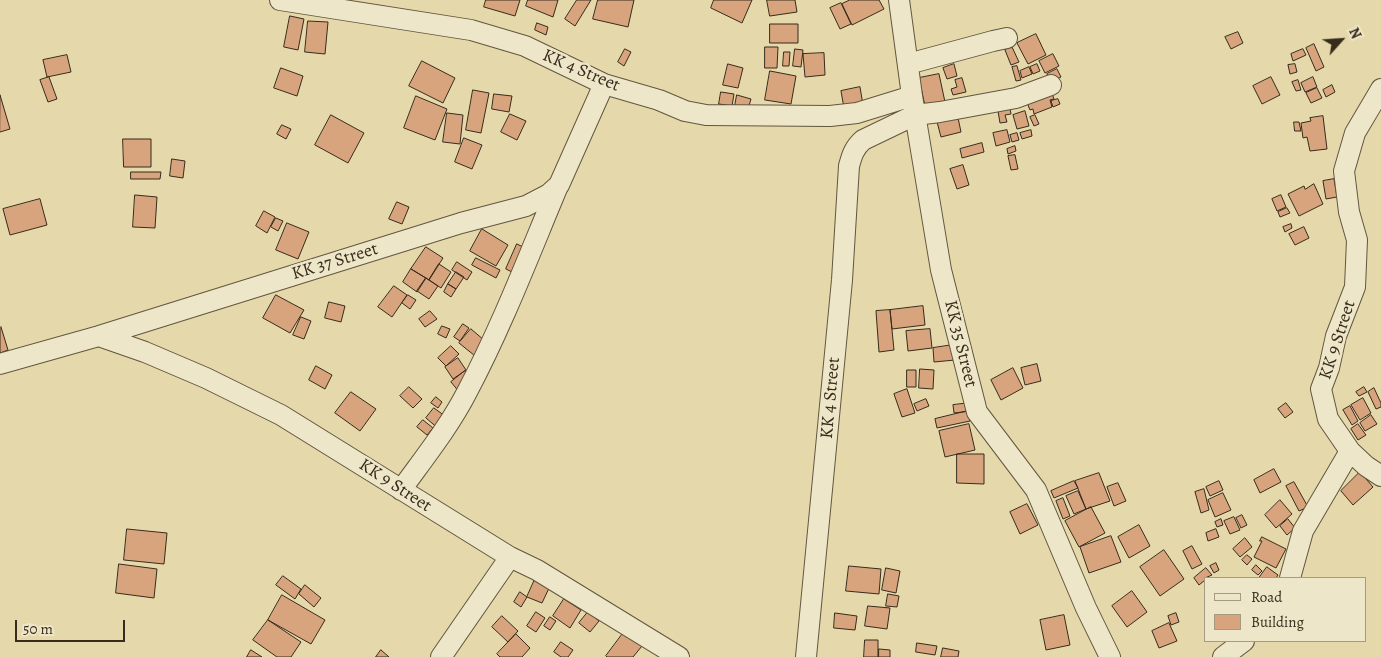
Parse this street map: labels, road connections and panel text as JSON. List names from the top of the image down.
{
  "streets": {
    "street": [
      "KK 4 Street",
      "KK 37 Street",
      "KK 9 Street",
      "KK 35 Street"
    ]
  },
  "crossings": [
    ["KK 4 Street", "KK 35 Street"],
    ["KK 37 Street", "KK 9 Street"]
  ],
  "legend": ["Road", "Building"],
  "scale_bar": "50 m",
  "north": "top right"
}
